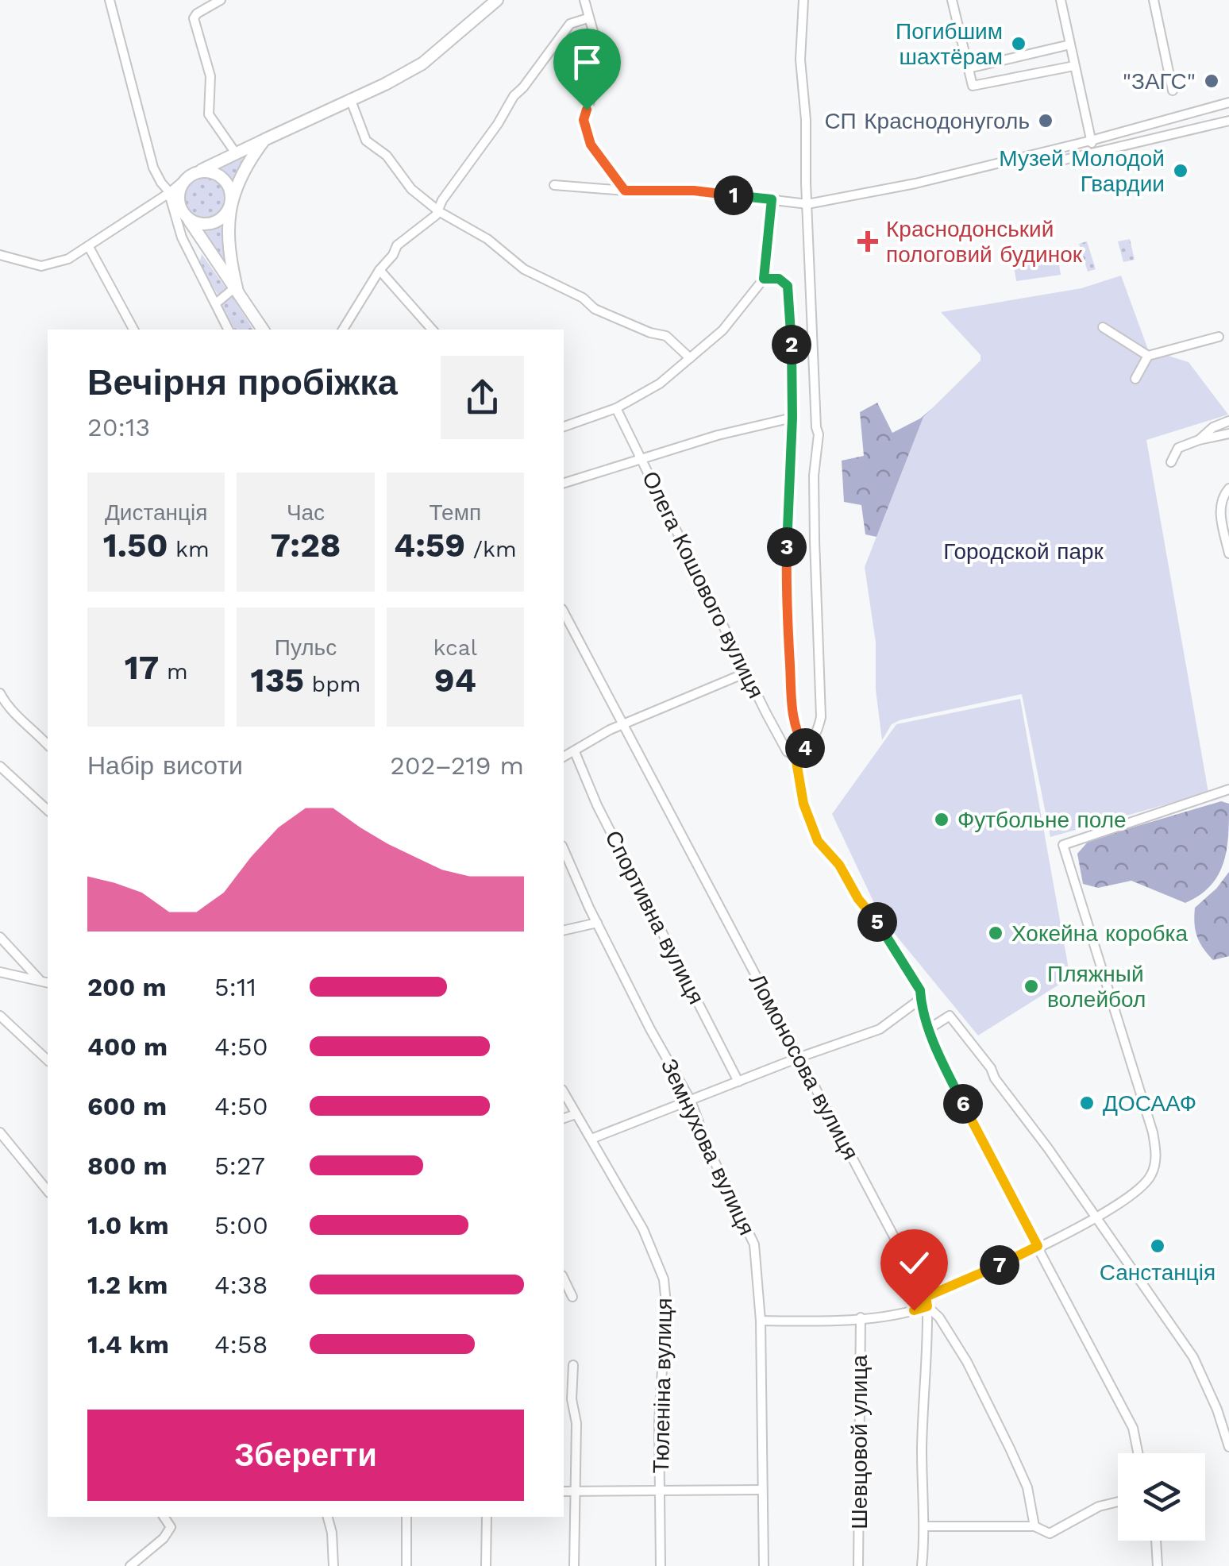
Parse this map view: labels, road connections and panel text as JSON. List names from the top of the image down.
{
  "streets": {
    "street": [
      "Олега Кошового вулиця",
      "Спортивна вулиця",
      "Ломоносова вулиця",
      "Земнухова вулиця",
      "Тюленіна вулиця",
      "Шевцовой улица"
    ]
  },
  "parks": ["Городской парк"],
  "places": {
    "other": [
      "Погибшим шахтёрам",
      "\"ЗАГС\"",
      "СП Краснодонуголь",
      "Музей Молодой Гвардии",
      "Футбольне поле",
      "Хокейна коробка",
      "Пляжный волейбол",
      "ДОСААФ",
      "Санстанція"
    ],
    "health": ["Краснодонський пологовий будинок"]
  },
  "page": {
    "pins": [
      "1",
      "2",
      "3",
      "4",
      "5",
      "6",
      "7"
    ],
    "heading": ["Вечірня пробіжка", "20:13"],
    "stats": [
      ["Дистанція", "1.50 km"],
      ["Час", "7:28"],
      ["Темп", "4:59 /km"],
      ["17 m"],
      ["Пульс", "135 bpm"],
      ["kcal", "94"]
    ],
    "chart": ["Набір висоти", "202–219 m"],
    "list": [
      {
        "name": "200 m",
        "note": "5:11"
      },
      {
        "name": "400 m",
        "note": "4:50"
      },
      {
        "name": "600 m",
        "note": "4:50"
      },
      {
        "name": "800 m",
        "note": "5:27"
      },
      {
        "name": "1.0 km",
        "note": "5:00"
      },
      {
        "name": "1.2 km",
        "note": "4:38"
      },
      {
        "name": "1.4 km",
        "note": "4:58"
      }
    ],
    "buttons": "Зберегти"
  }
}
